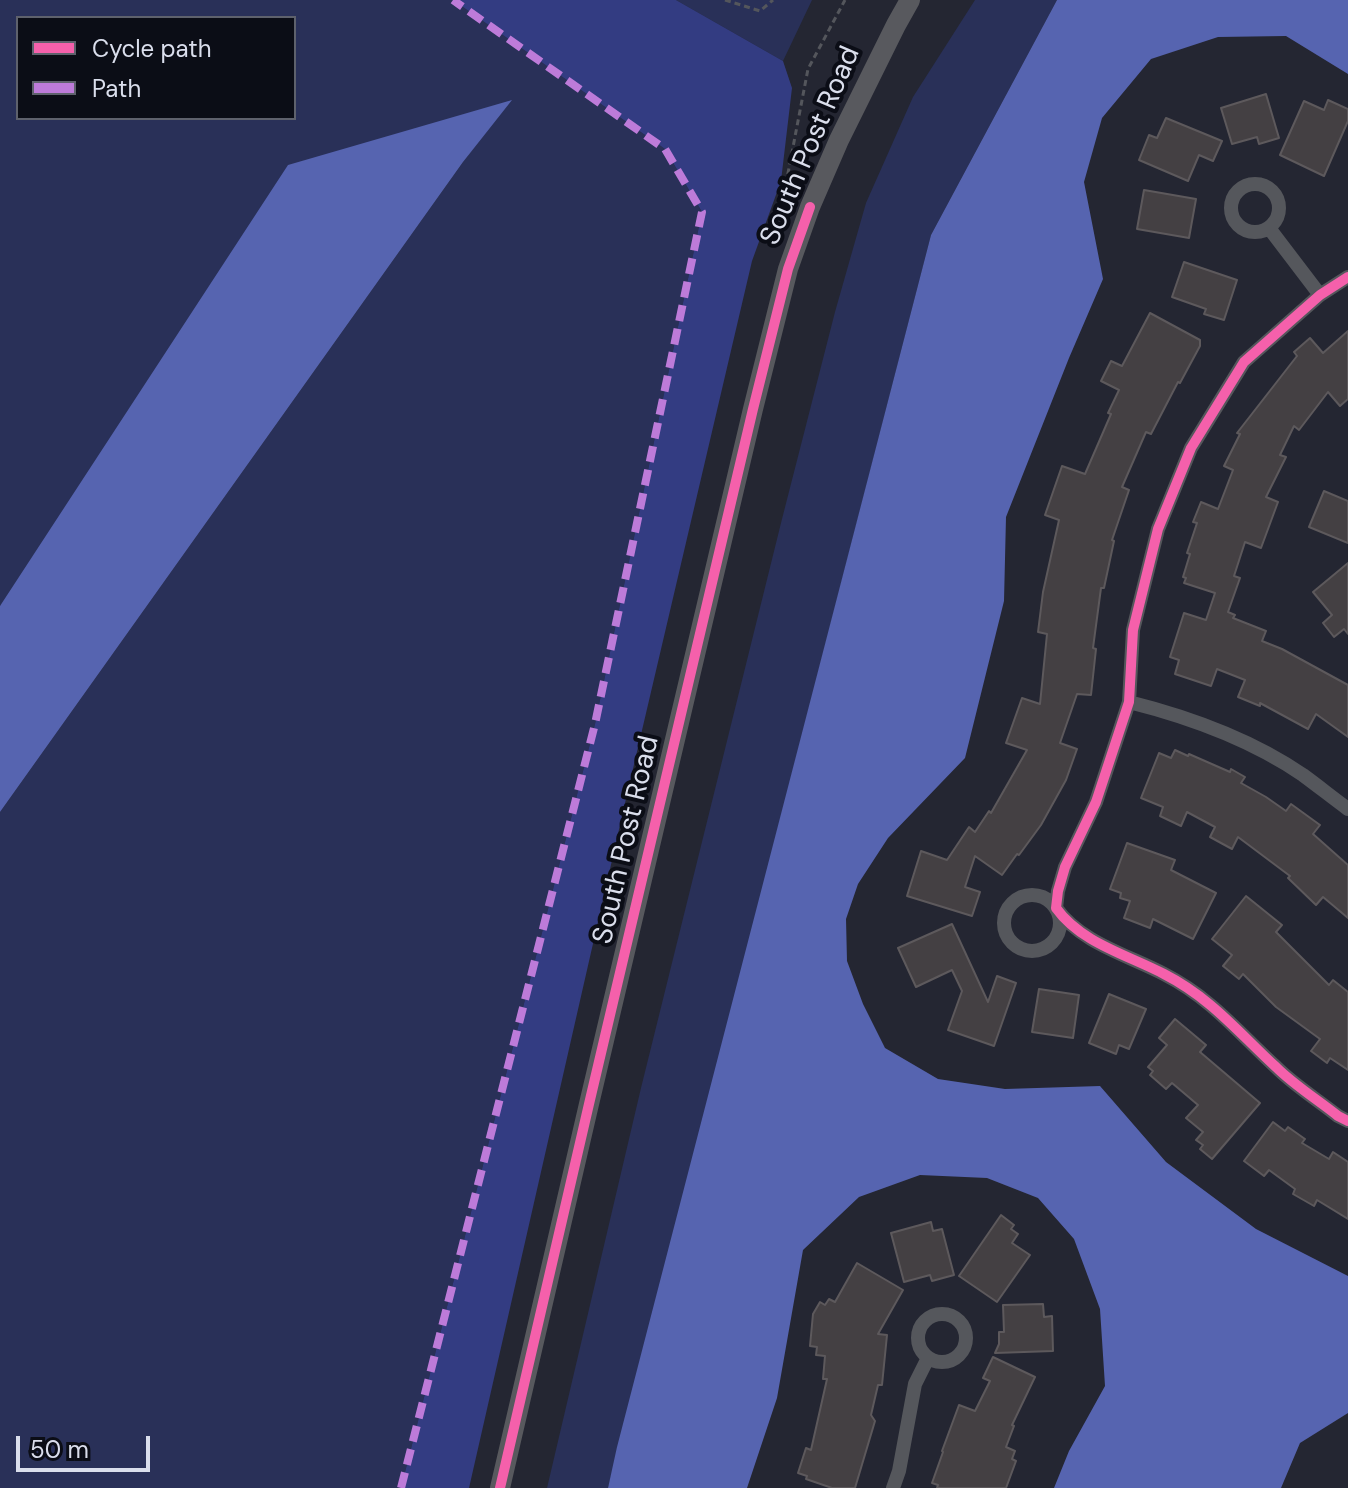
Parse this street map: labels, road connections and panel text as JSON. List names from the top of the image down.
{
  "streets": {
    "street": ["South Post Road"]
  },
  "legend": ["Cycle path", "Path"],
  "scale_bar": "50 m"
}
